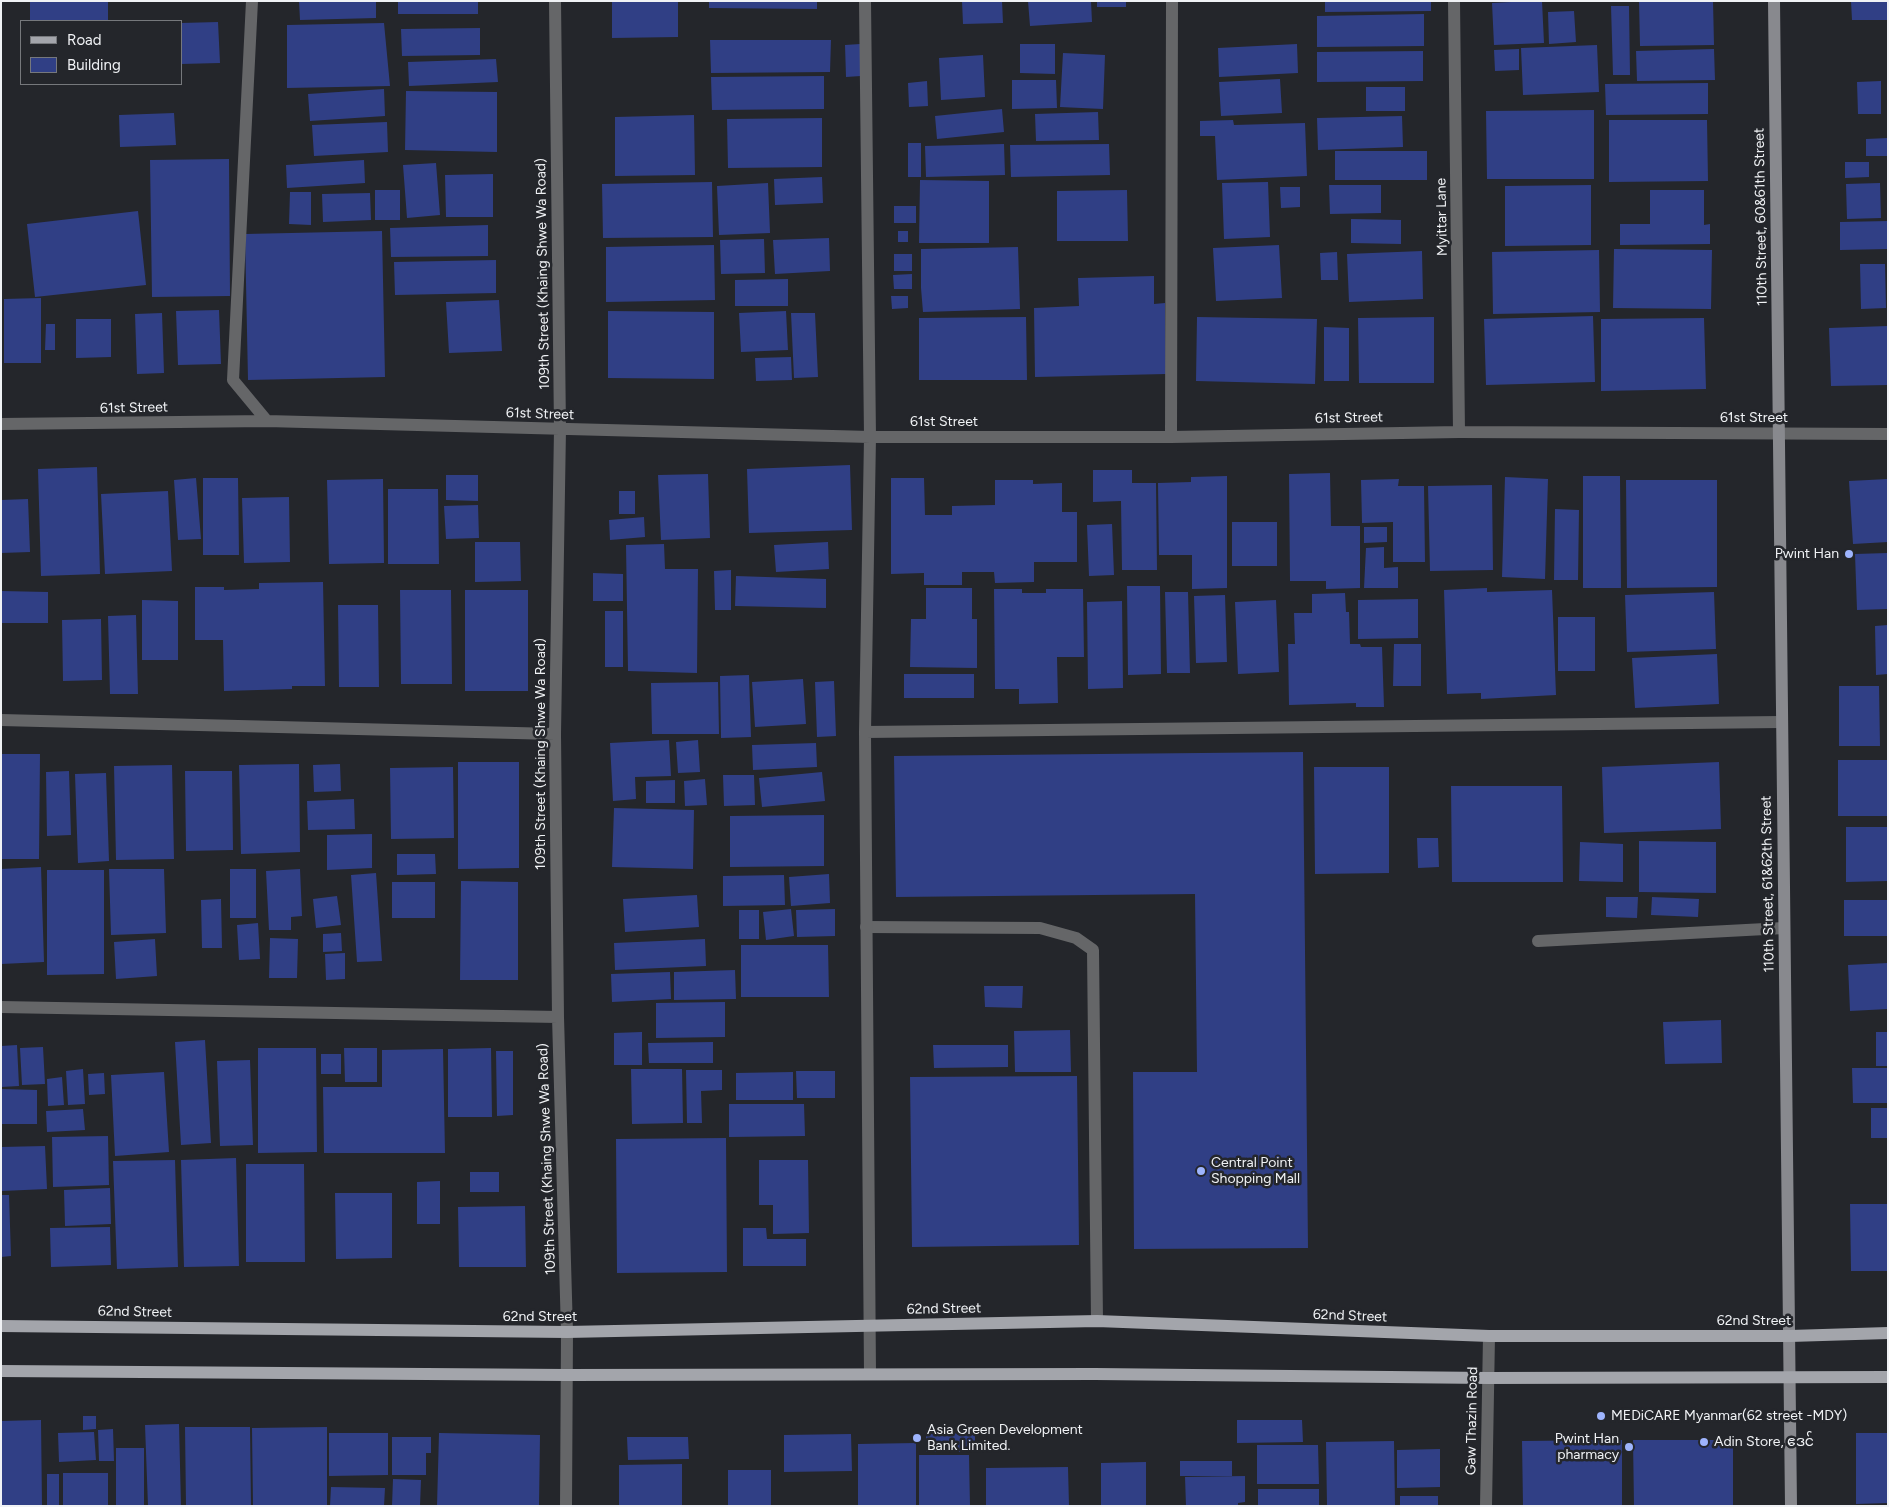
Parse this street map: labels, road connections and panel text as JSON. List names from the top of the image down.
{
  "streets": {
    "main road": ["110th Street, 60&61th Street", "110th Street, 61&62th Street", "62nd Street"],
    "street": [
      "Myittar Lane",
      "109th Street (Khaing Shwe Wa Road)",
      "61st Street",
      "Gaw Thazin Road"
    ]
  },
  "crossings": [
    ["Myittar Lane", "61st Street"],
    ["110th Street, 60&61th Street", "61st Street"],
    ["110th Street, 60&61th Street", "110th Street, 61&62th Street"],
    ["109th Street (Khaing Shwe Wa Road)", "61st Street"],
    ["109th Street (Khaing Shwe Wa Road)", "62nd Street"],
    ["61st Street", "110th Street, 61&62th Street"],
    ["110th Street, 61&62th Street", "62nd Street"],
    ["62nd Street", "Gaw Thazin Road"]
  ],
  "places": [
    "Pwint Han",
    "Central Point Shopping Mall",
    "MEDiCARE Myanmar(62 street -MDY)",
    "Asia Green Development Bank Limited.",
    "Adin Store, ဧဒင်",
    "Pwint Han pharmacy"
  ],
  "legend": ["Road", "Building"]
}
